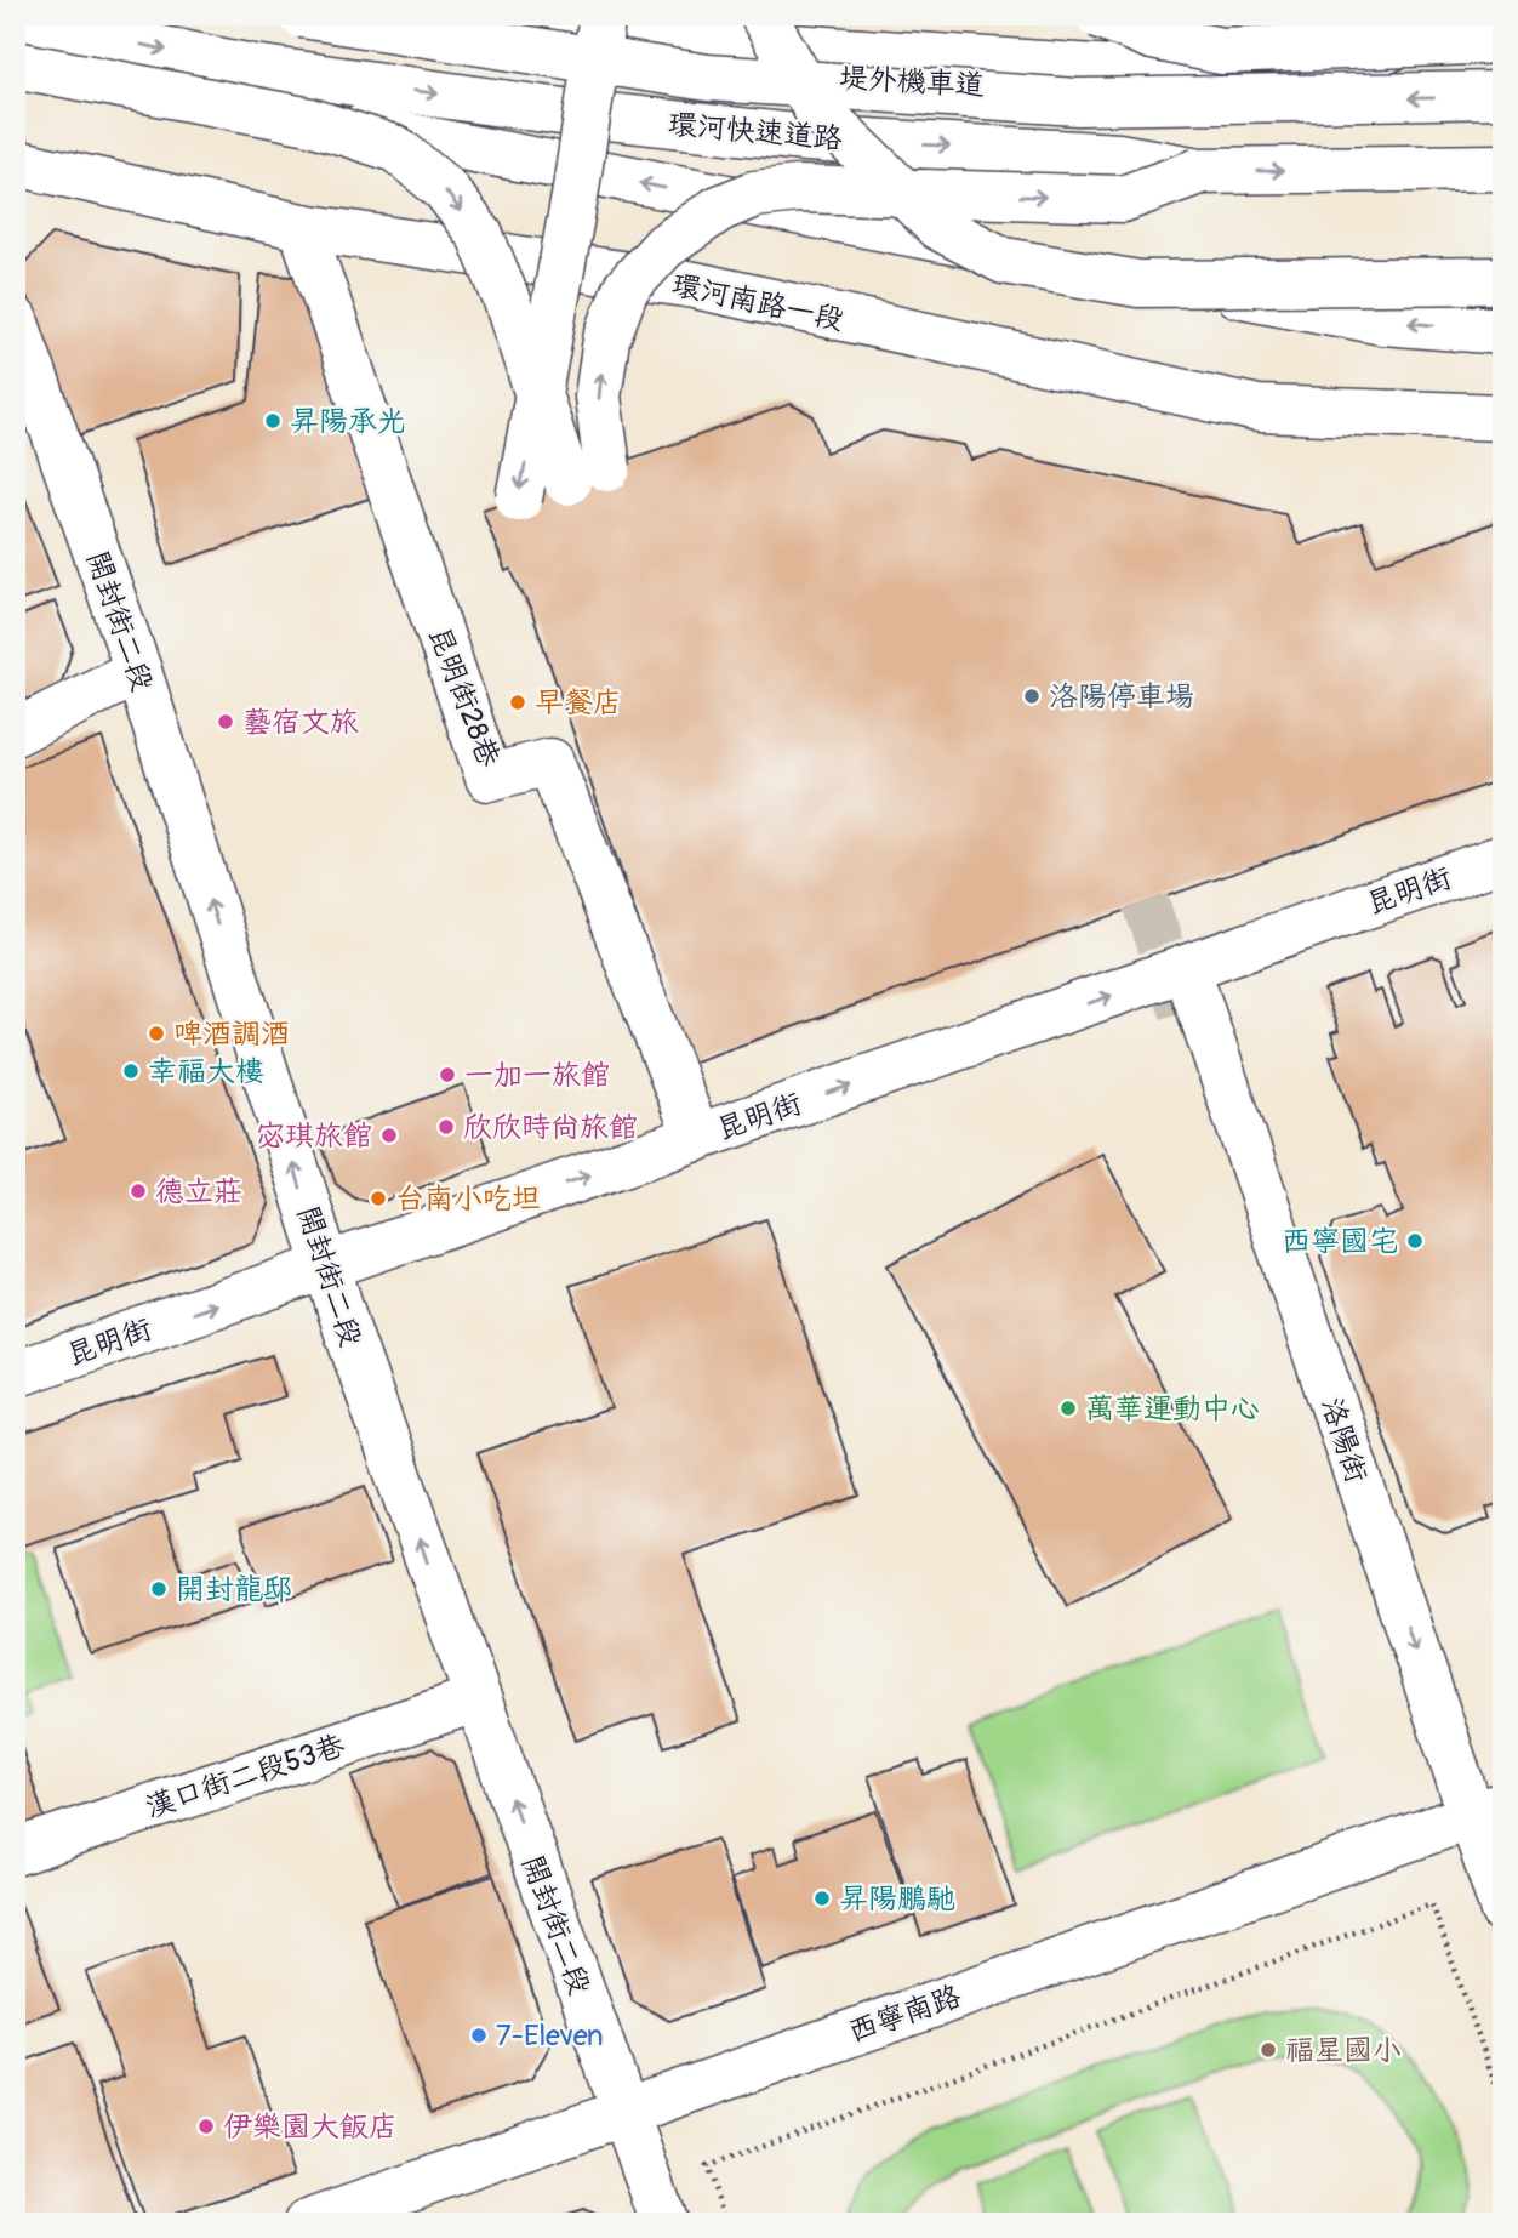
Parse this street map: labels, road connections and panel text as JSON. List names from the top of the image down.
{
  "streets": {
    "main road": [
      "堤外機車道",
      "環河快速道路",
      "環河南路一段",
      "開封街二段",
      "昆明街28巷",
      "昆明街",
      "洛陽街",
      "漢口街二段53巷",
      "西寧南路"
    ]
  },
  "crossings": [
    ["環河南路一段", "昆明街28巷"],
    ["開封街二段", "昆明街"],
    ["開封街二段", "漢口街二段53巷"],
    ["開封街二段", "西寧南路"],
    ["昆明街28巷", "昆明街"],
    ["昆明街", "洛陽街"],
    ["洛陽街", "西寧南路"]
  ],
  "one_way": ["開封街二段", "昆明街"],
  "places": [
    "昇陽承光",
    "洛陽停車場",
    "早餐店",
    "藝宿文旅",
    "啤酒調酒",
    "幸福大樓",
    "一加一旅館",
    "欣欣時尚旅館",
    "宓琪旅館",
    "德立莊",
    "台南小吃坦",
    "西寧國宅",
    "萬華運動中心",
    "開封龍邸",
    "昇陽鵬馳",
    "7-Eleven",
    "福星國小",
    "伊樂園大飯店"
  ]
}
